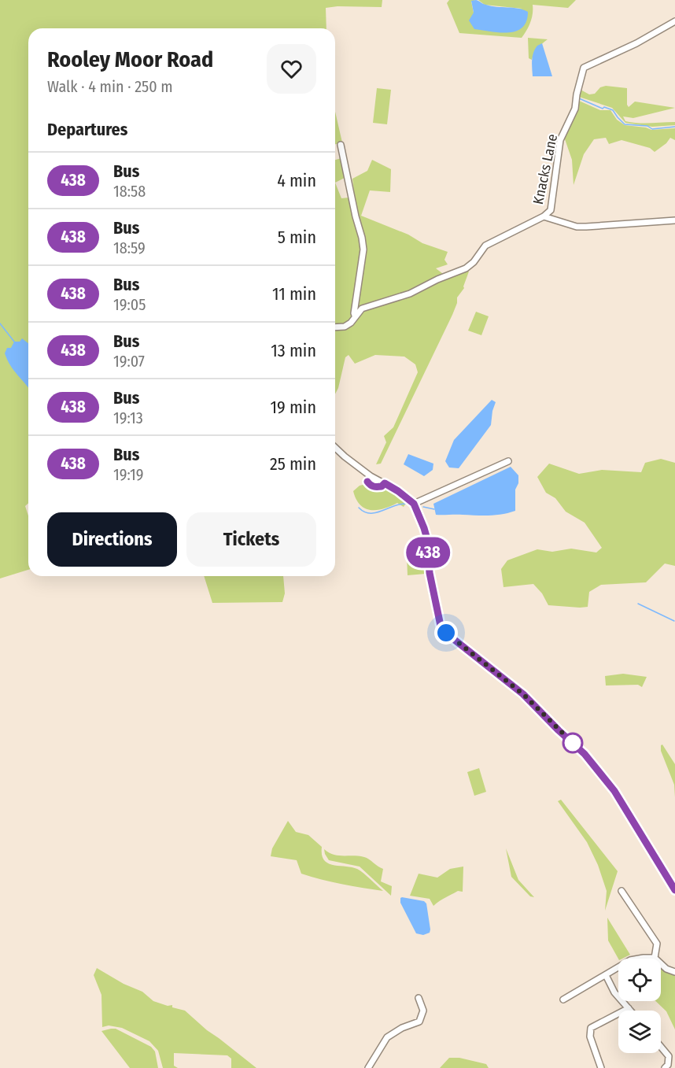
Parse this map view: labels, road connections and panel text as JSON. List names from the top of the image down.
{
  "streets": {
    "street": ["Knacks Lane"]
  },
  "lines": ["bus line 438"],
  "page": {
    "on_map": "438",
    "heading": [
      ["Rooley Moor Road", "Walk · 4 min · 250 m"],
      "Departures"
    ],
    "list": [
      {
        "mark": "438",
        "name": "Bus",
        "note": "18:58",
        "value": "4 min"
      },
      {
        "mark": "438",
        "name": "Bus",
        "note": "18:59",
        "value": "5 min"
      },
      {
        "mark": "438",
        "name": "Bus",
        "note": "19:05",
        "value": "11 min"
      },
      {
        "mark": "438",
        "name": "Bus",
        "note": "19:07",
        "value": "13 min"
      },
      {
        "mark": "438",
        "name": "Bus",
        "note": "19:13",
        "value": "19 min"
      },
      {
        "mark": "438",
        "name": "Bus",
        "note": "19:19",
        "value": "25 min"
      }
    ],
    "buttons": ["Directions", "Tickets"]
  }
}
